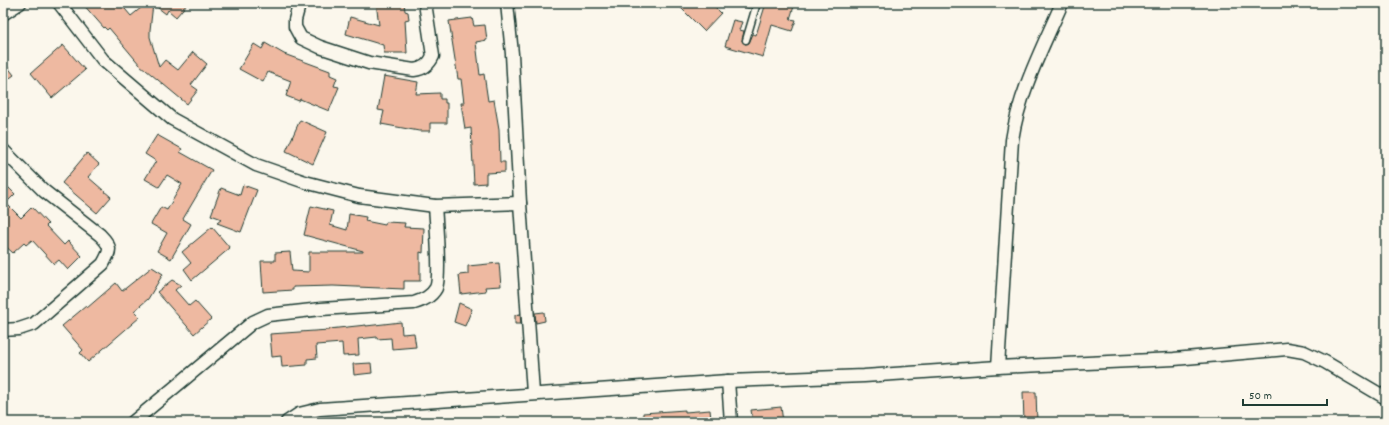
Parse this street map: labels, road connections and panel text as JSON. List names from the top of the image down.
{
  "scale_bar": "50 m"
}
